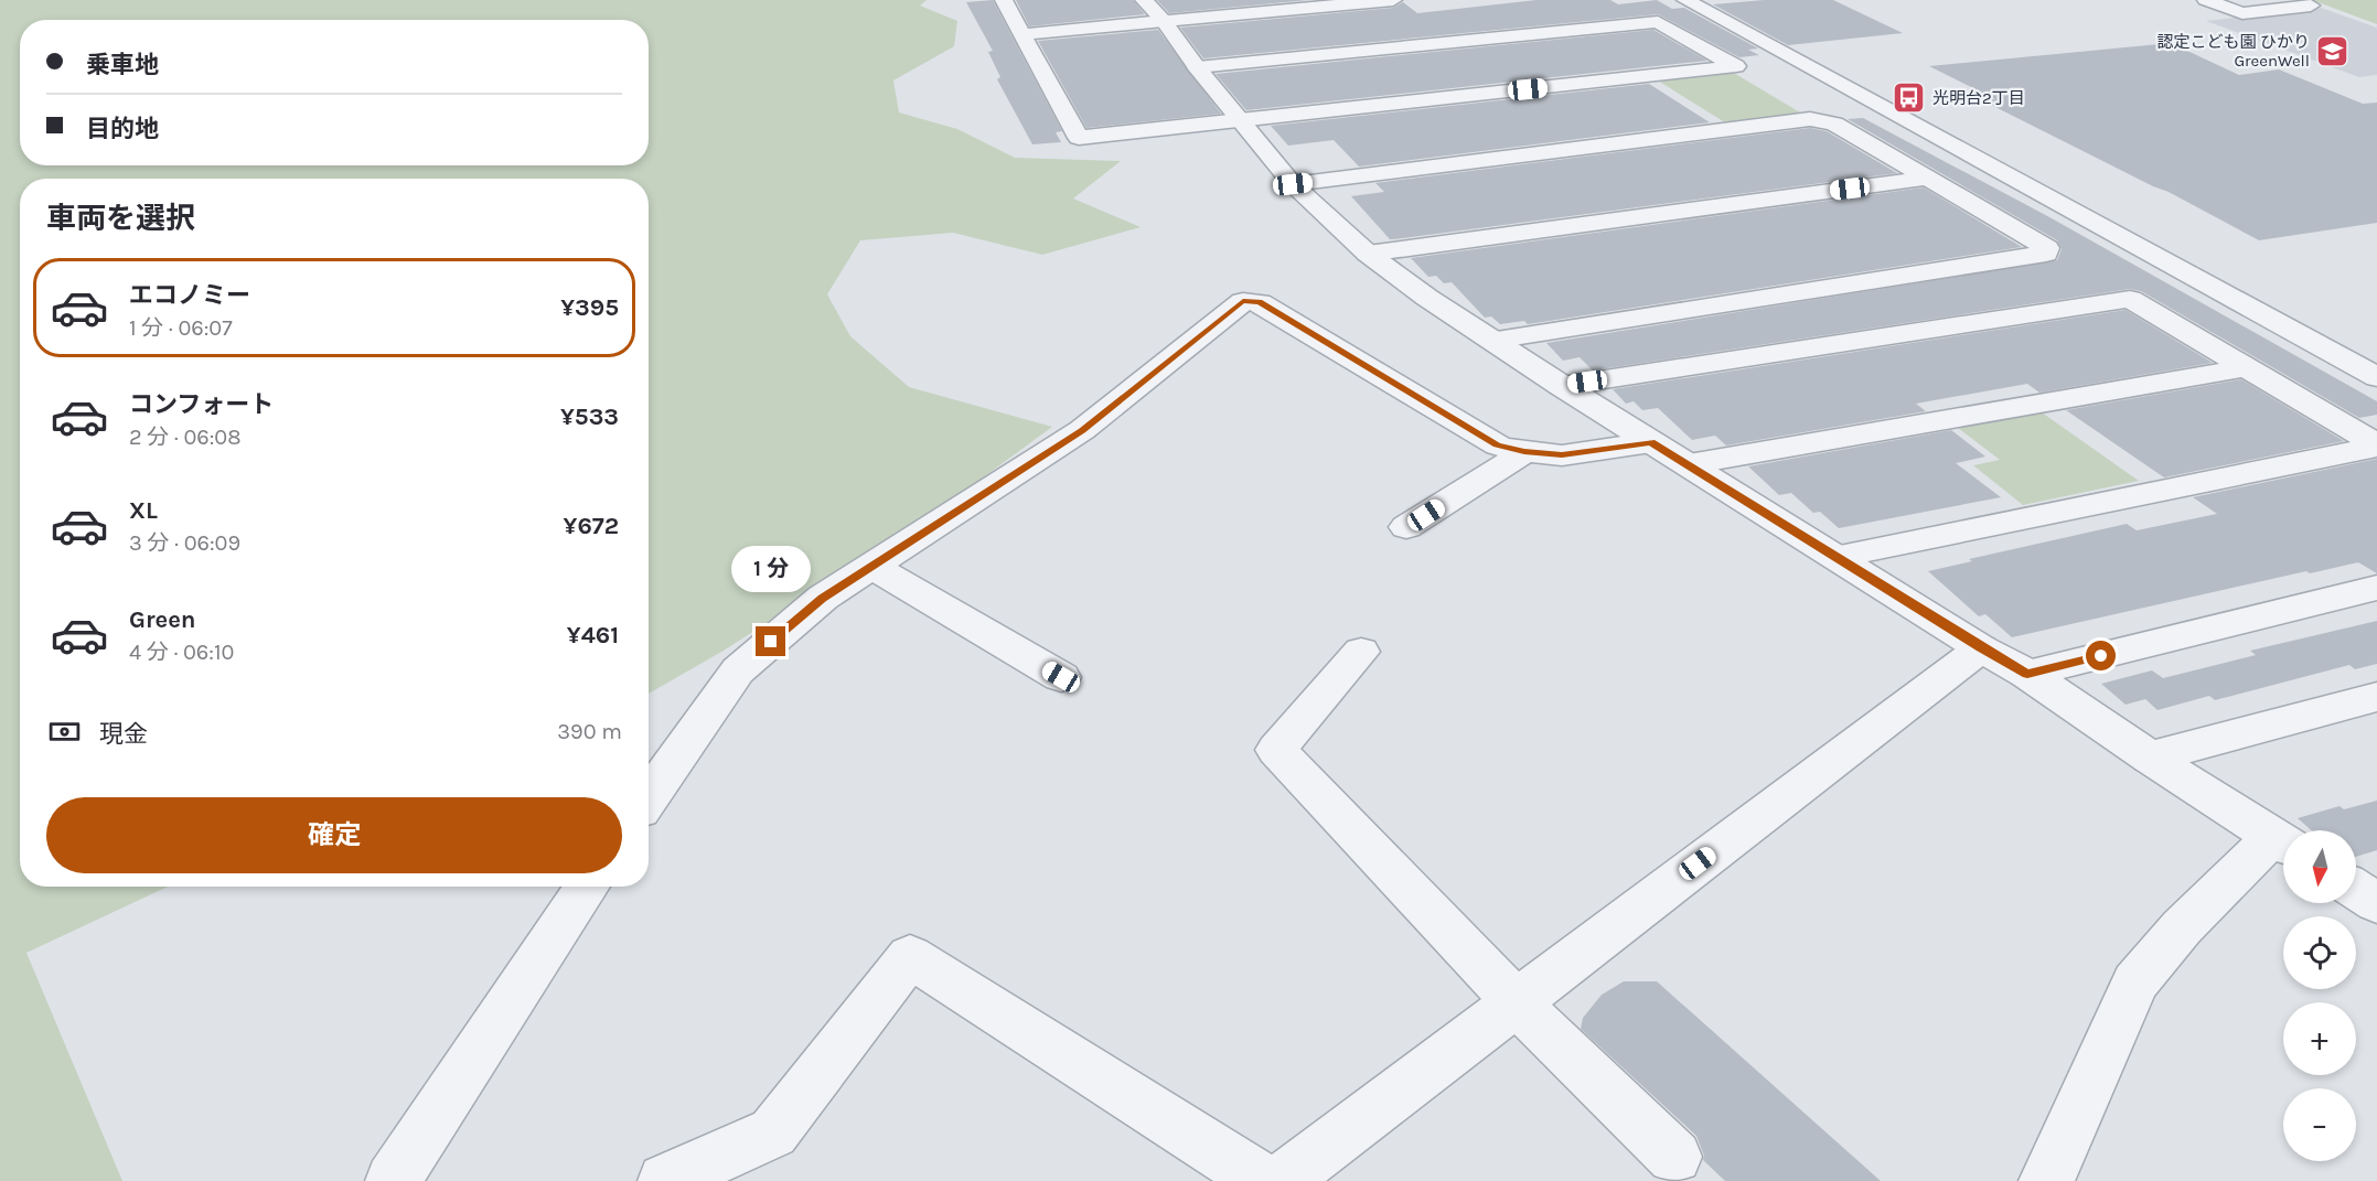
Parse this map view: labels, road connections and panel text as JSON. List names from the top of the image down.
{
  "places": {
    "school or university": ["認定こども園 ひかり GreenWell"],
    "bus stop": ["光明台2丁目"]
  },
  "north": "bottom",
  "page": {
    "banner": ["乗車地", "目的地"],
    "heading": "車両を選択",
    "list": [
      {
        "name": "エコノミー",
        "note": "1 分 · 06:07",
        "value": "¥395"
      },
      {
        "name": "コンフォート",
        "note": "2 分 · 06:08",
        "value": "¥533"
      },
      {
        "name": "XL",
        "note": "3 分 · 06:09",
        "value": "¥672"
      },
      {
        "name": "Green",
        "note": "4 分 · 06:10",
        "value": "¥461"
      }
    ],
    "bubble": "1 分",
    "pay": ["現金", "390 m"],
    "buttons": "確定",
    "map_buttons": ["+", "−"]
  }
}
